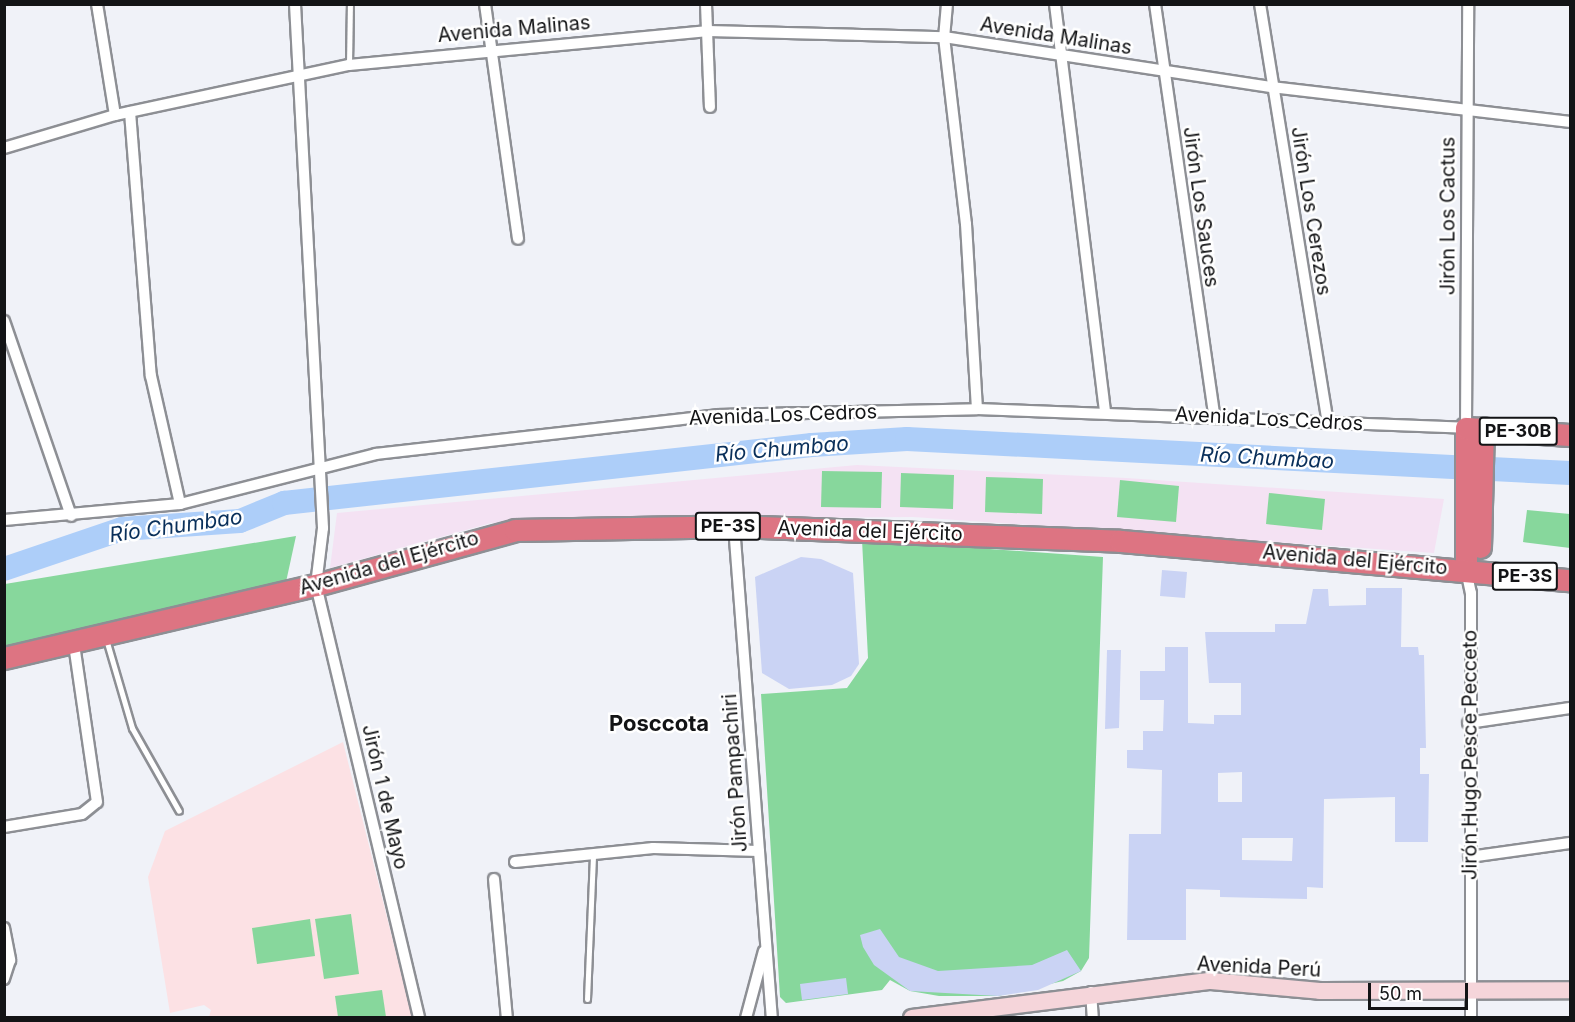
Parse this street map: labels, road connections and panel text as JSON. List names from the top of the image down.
{
  "streets": {
    "highway": [
      "Avenida Los Cedros",
      "PE-30B",
      "PE-3S",
      "Avenida del Ejército",
      "Jirón Hugo Pesce Pecceto"
    ],
    "street": [
      "Avenida Malinas",
      "Jirón Los Sauces",
      "Jirón Los Cerezos",
      "Jirón Los Cactus",
      "Jirón Pampachiri",
      "Jirón 1 de Mayo",
      "Avenida Perú"
    ]
  },
  "crossings": [
    ["Avenida Malinas", "Jirón Los Sauces"],
    ["Avenida Malinas", "Jirón Los Cerezos"],
    ["Avenida Malinas", "Jirón Los Cactus"],
    ["Jirón Los Sauces", "Avenida Los Cedros"],
    ["Jirón Los Cerezos", "Avenida Los Cedros"],
    ["Jirón Los Cactus", "Avenida Los Cedros"],
    ["Jirón Los Cactus", "Jirón Hugo Pesce Pecceto"],
    ["Avenida Los Cedros", "Jirón Hugo Pesce Pecceto"],
    ["Avenida del Ejército", "Jirón Hugo Pesce Pecceto"],
    ["Avenida del Ejército", "Jirón Pampachiri"],
    ["Avenida del Ejército", "Jirón 1 de Mayo"],
    ["Jirón Hugo Pesce Pecceto", "Avenida Perú"]
  ],
  "districts": ["Posccota"],
  "water": ["Río Chumbao"],
  "scale_bar": "50 m"
}
